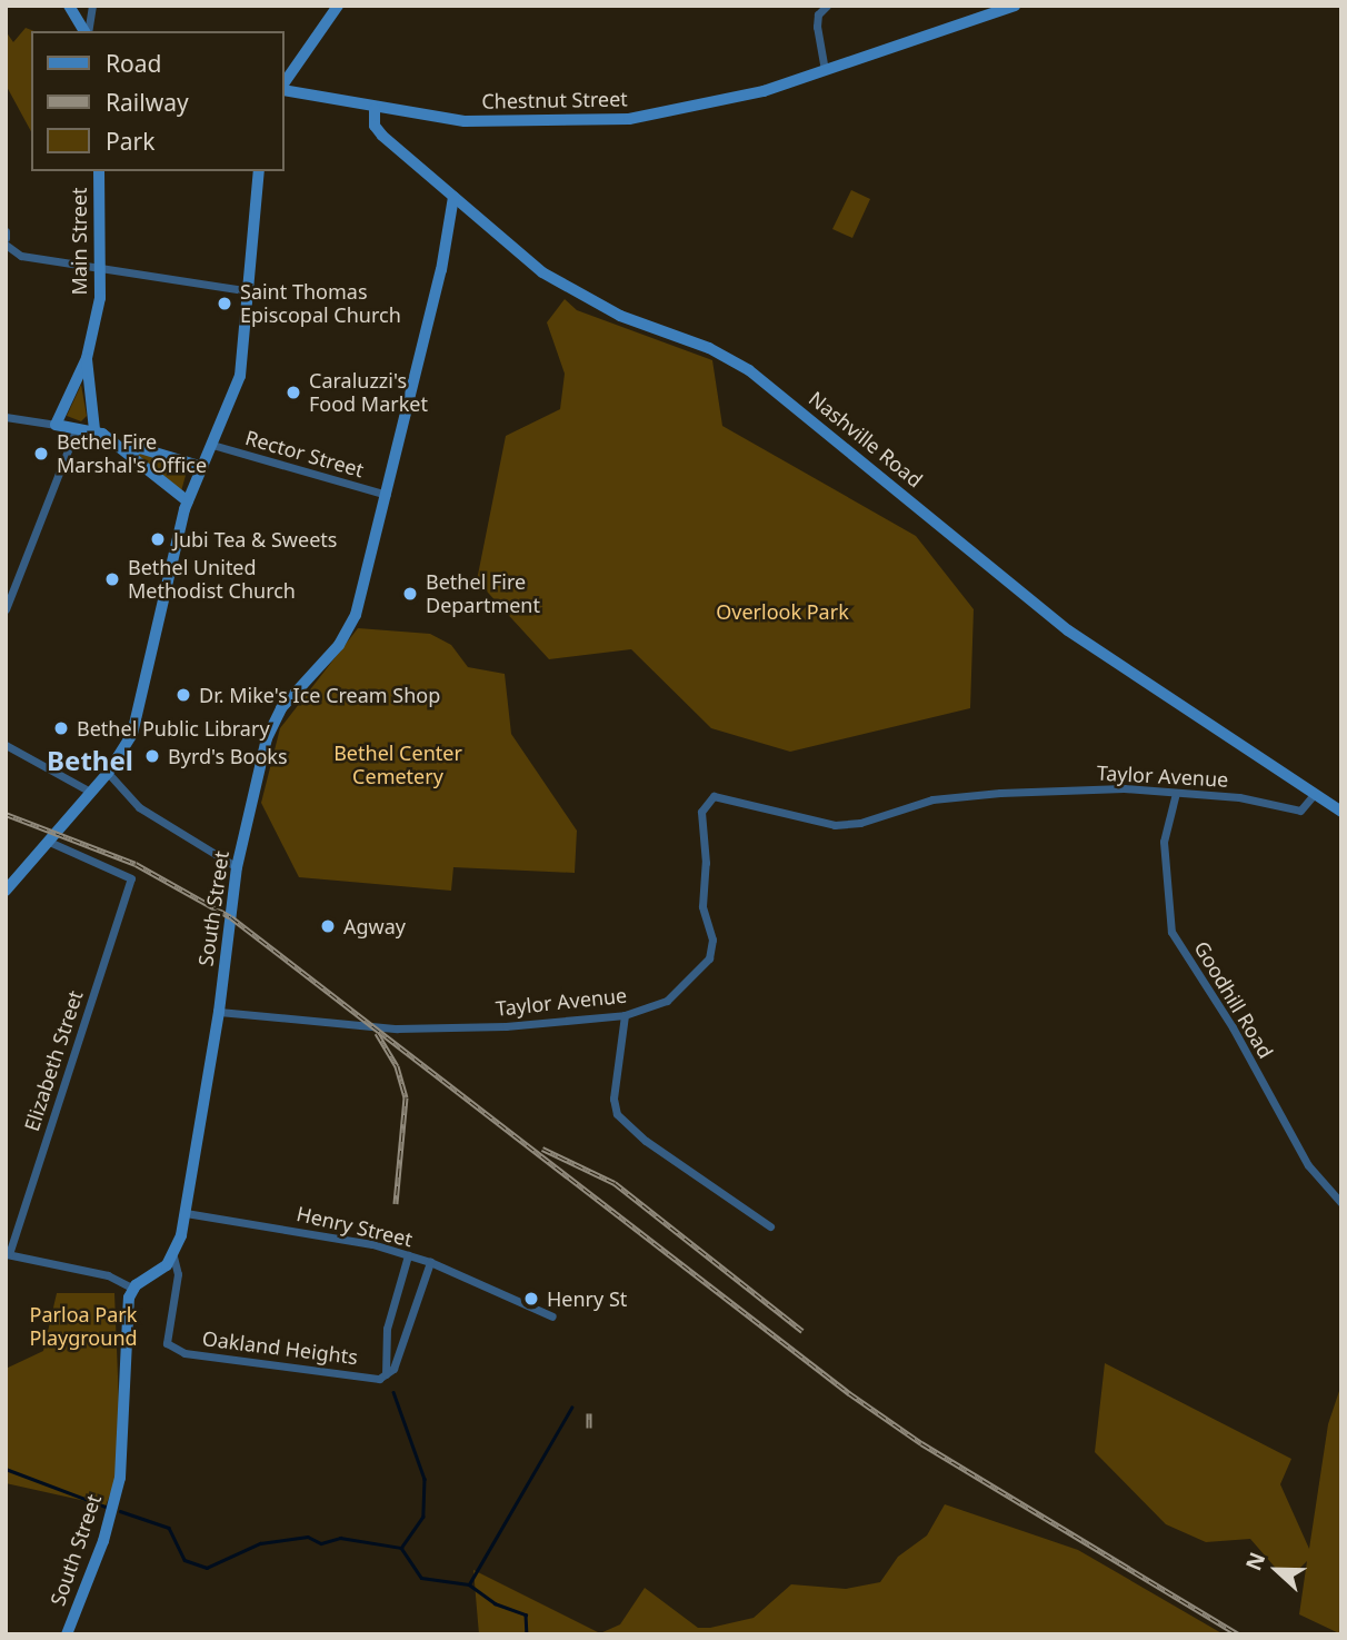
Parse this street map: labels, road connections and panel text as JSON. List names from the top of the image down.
{
  "streets": {
    "street": [
      "Chestnut Street",
      "Main Street",
      "Nashville Road",
      "Rector Street",
      "Taylor Avenue",
      "South Street",
      "Goodhill Road",
      "Elizabeth Street",
      "Henry Street",
      "Oakland Heights"
    ]
  },
  "crossings": [
    ["Chestnut Street", "Nashville Road"],
    ["Nashville Road", "Taylor Avenue"],
    ["Nashville Road", "South Street"],
    ["Rector Street", "South Street"],
    ["Taylor Avenue", "South Street"],
    ["Taylor Avenue", "Goodhill Road"],
    ["South Street", "Henry Street"],
    ["South Street", "Oakland Heights"],
    ["Henry Street", "Oakland Heights"]
  ],
  "districts": ["Bethel"],
  "parks": ["Overlook Park", "Bethel Center Cemetery", "Parloa Park Playground"],
  "places": [
    "Saint Thomas Episcopal Church",
    "Caraluzzi's Food Market",
    "Bethel Fire Marshal's Office",
    "Jubi Tea & Sweets",
    "Bethel United Methodist Church",
    "Bethel Fire Department",
    "Dr. Mike's Ice Cream Shop",
    "Bethel Public Library",
    "Byrd's Books",
    "Agway",
    "Henry St"
  ],
  "legend": ["Road", "Railway", "Park"],
  "north": "left"
}
